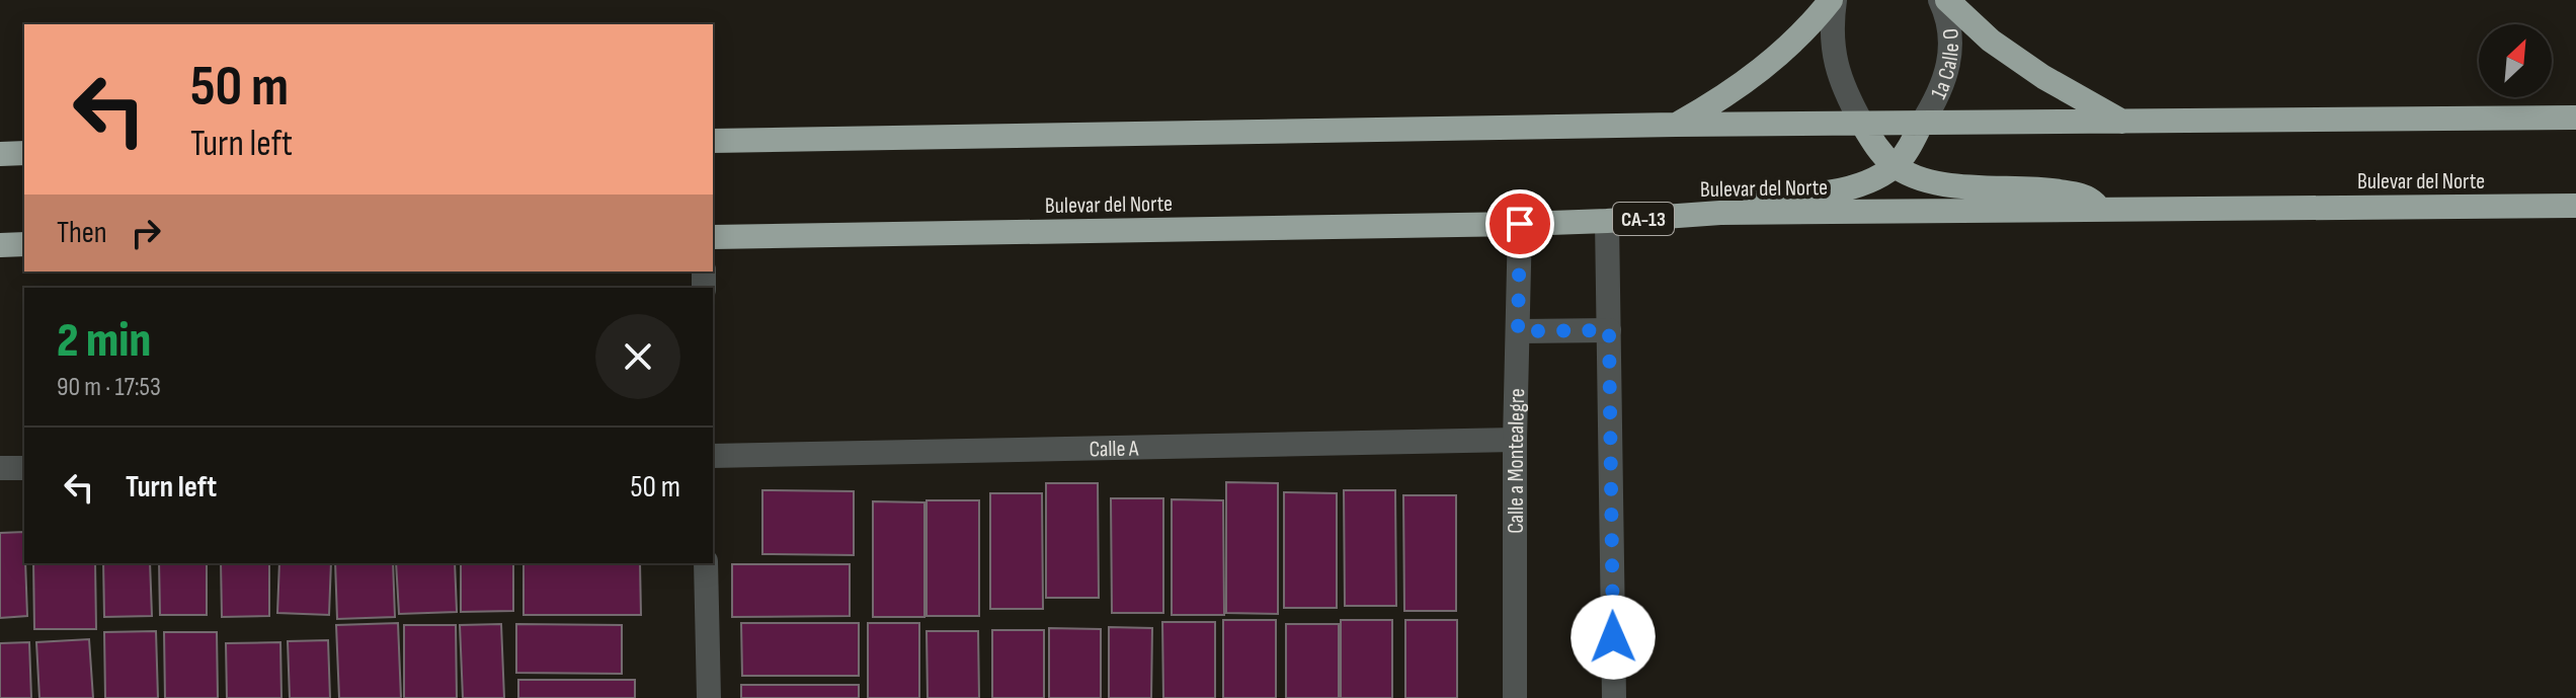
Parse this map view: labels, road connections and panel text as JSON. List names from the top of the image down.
{
  "streets": {
    "highway": ["Bulevar del Norte", "CA-13"],
    "street": ["1a Calle O", "Calle A", "Calle a Montealegre"]
  },
  "crossings": [
    ["Bulevar del Norte", "Calle a Montealegre"],
    ["Calle A", "Calle a Montealegre"]
  ],
  "north": "top right",
  "page": {
    "turn": ["50 m", "Turn left"],
    "then": "Then",
    "heading": ["2 min", "90 m · 17:53"],
    "list": [
      {
        "name": "Turn left",
        "value": "50 m"
      }
    ]
  }
}
